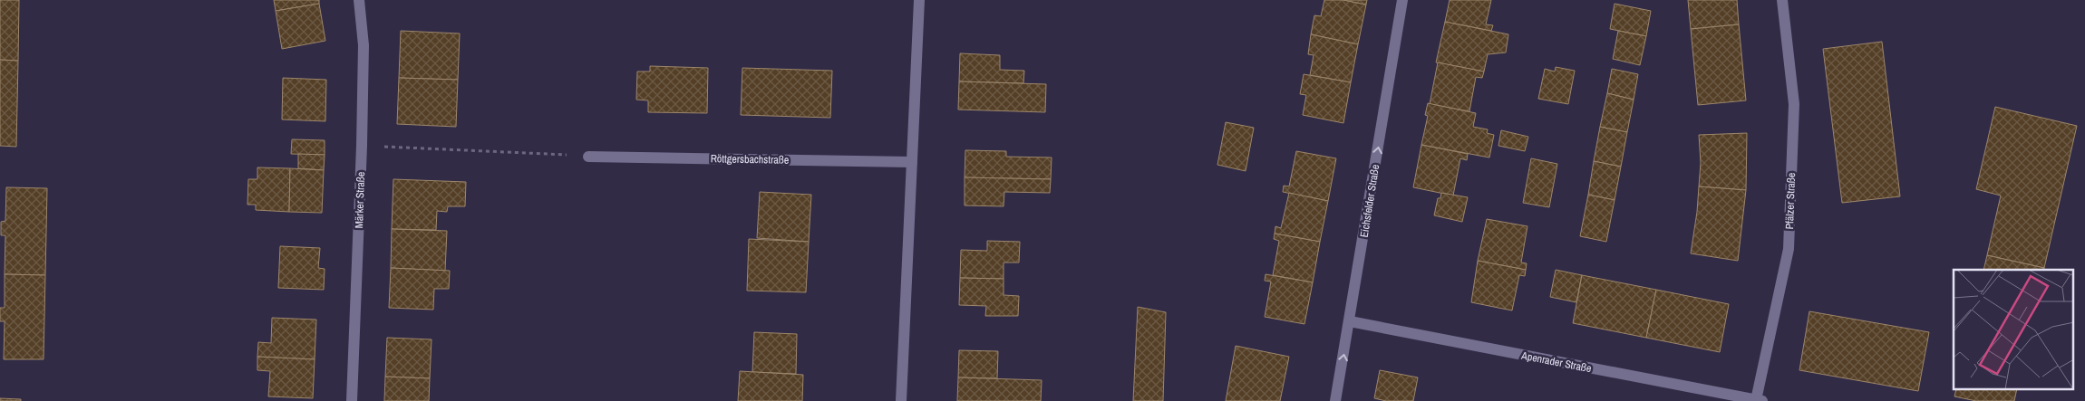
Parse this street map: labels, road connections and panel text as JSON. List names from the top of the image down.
{
  "streets": {
    "street": [
      "Röttgersbachstraße",
      "Märker Straße",
      "Eichsfelder Straße",
      "Pfälzer Straße",
      "Apenrader Straße"
    ]
  },
  "crossings": [
    ["Eichsfelder Straße", "Apenrader Straße"],
    ["Pfälzer Straße", "Apenrader Straße"]
  ],
  "one_way": ["Eichsfelder Straße"]
}
